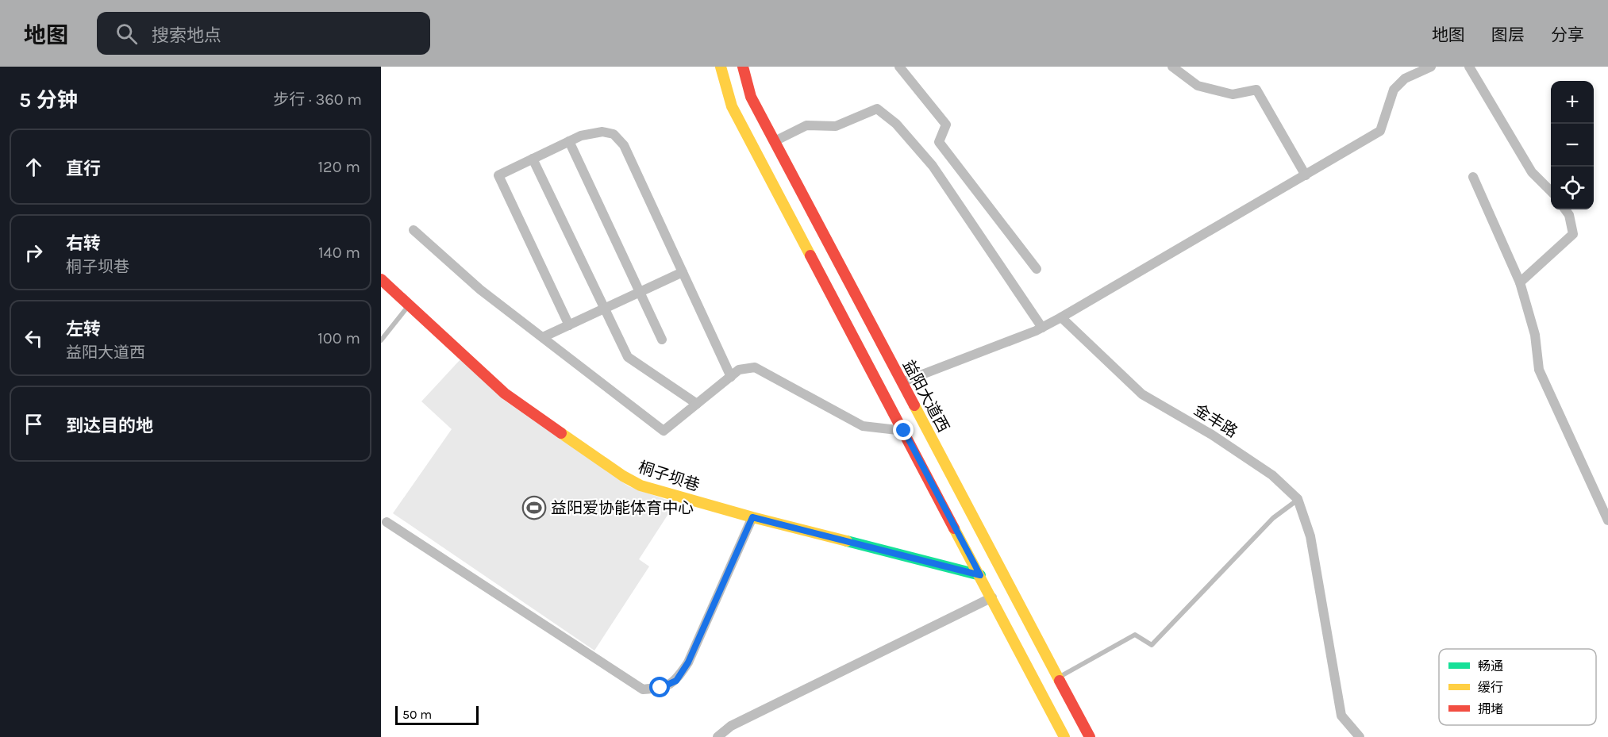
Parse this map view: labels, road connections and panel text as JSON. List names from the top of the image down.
{
  "streets": {
    "main road": ["益阳大道西", "桐子坝巷"],
    "street": ["金丰路"]
  },
  "places": {
    "sports": ["益阳爱协能体育中心"]
  },
  "legend": ["畅通", "缓行", "拥堵"],
  "scale_bar": "50 m",
  "page": {
    "header": "地图",
    "search": "搜索地点",
    "nav": ["地图", "图层", "分享"],
    "heading": ["5 分钟", "步行 · 360 m"],
    "map_buttons": ["+", "−"],
    "list": [
      ["直行", "120 m"],
      ["右转", "桐子坝巷", "140 m"],
      ["左转", "益阳大道西", "100 m"],
      "到达目的地"
    ],
    "scale": "50 m"
  }
}
